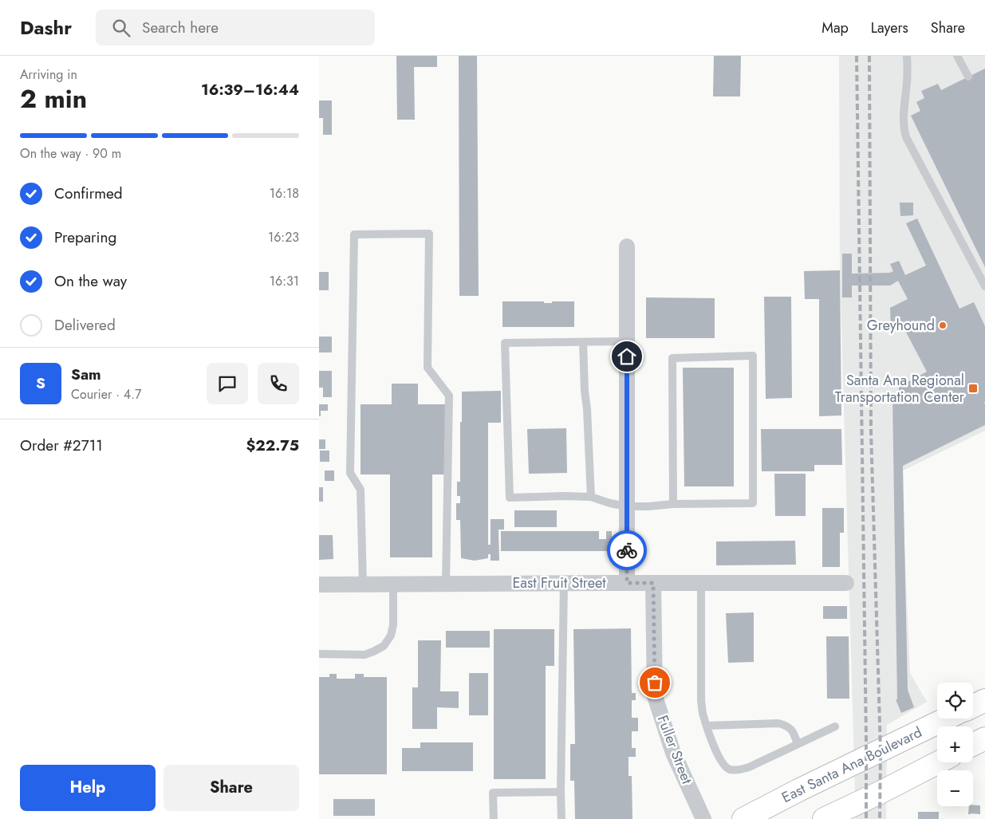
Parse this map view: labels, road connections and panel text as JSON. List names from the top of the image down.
{
  "streets": {
    "main road": ["East Santa Ana Boulevard"],
    "street": ["East Fruit Street", "Fuller Street"]
  },
  "crossings": [
    ["East Fruit Street", "Fuller Street"]
  ],
  "places": {
    "other": ["Greyhound"],
    "transit": ["Santa Ana Regional Transportation Center"]
  },
  "page": {
    "header": "Dashr",
    "search": "Search here",
    "nav": ["Map", "Layers", "Share"],
    "heading": ["2 min", "Arriving in", "16:39–16:44"],
    "panel": [
      "Sam",
      "Courier · 4.7",
      "Order #2711",
      "$22.75"
    ],
    "bar": "On the way · 90 m",
    "list": [
      ["Confirmed", "16:18"],
      ["Preparing", "16:23"],
      ["On the way", "16:31"],
      "Delivered"
    ],
    "round": "S",
    "map_buttons": ["+", "−"],
    "buttons": ["Help", "Share"]
  }
}
